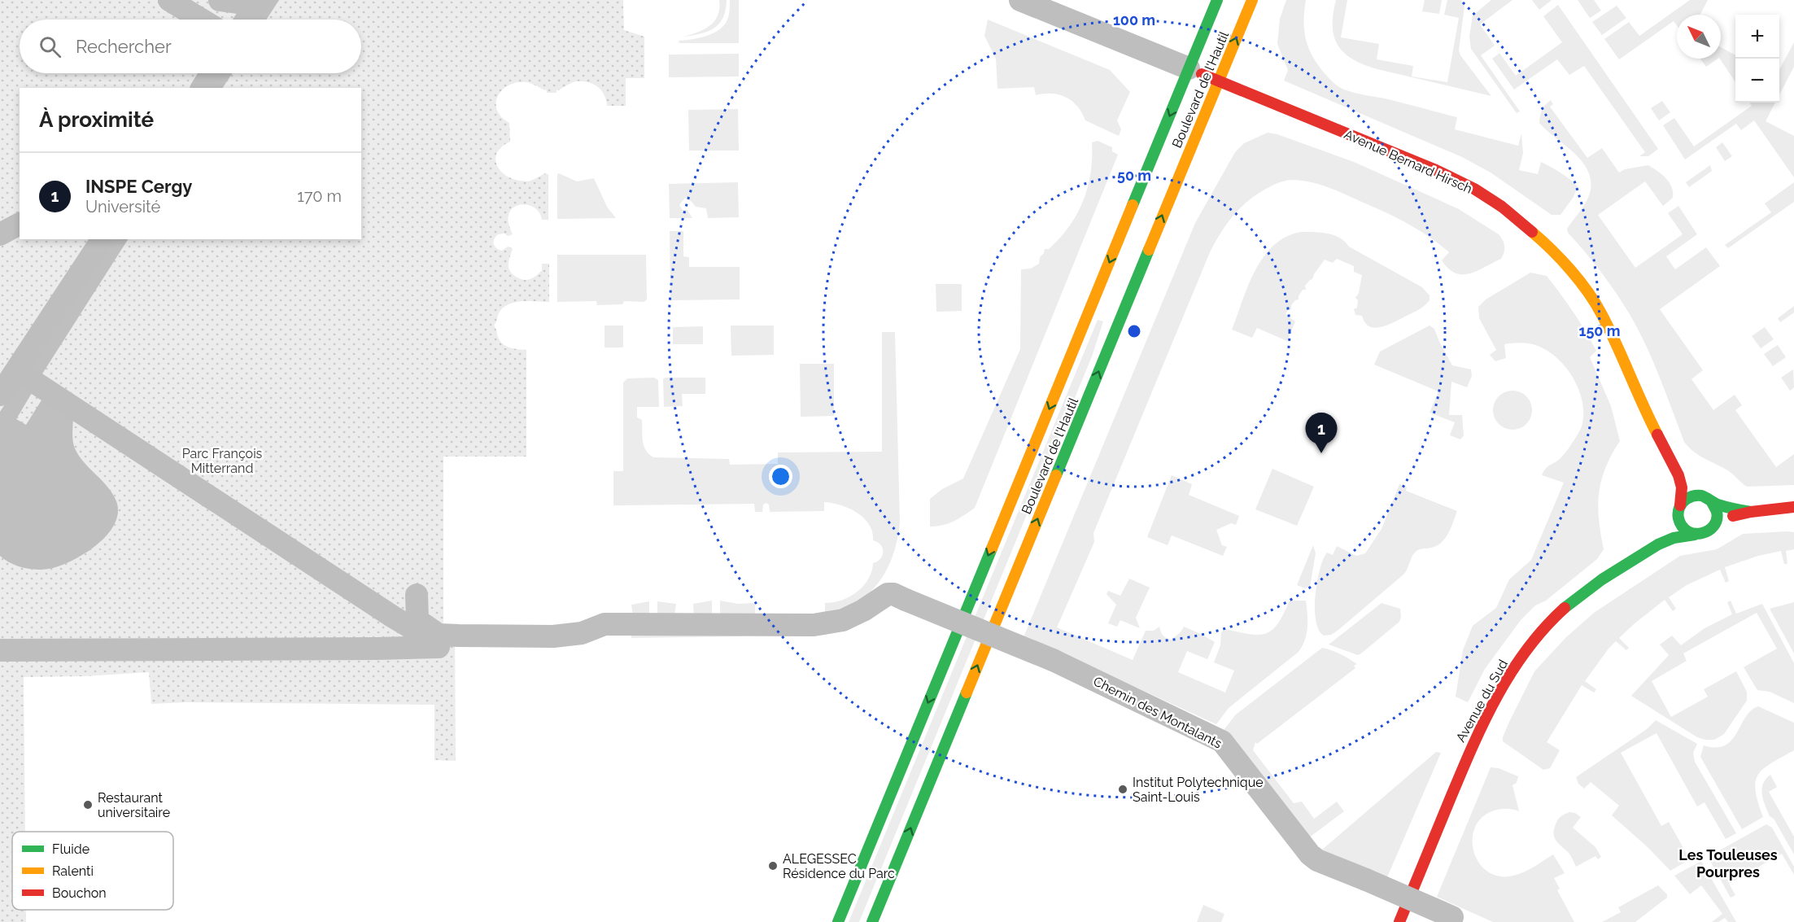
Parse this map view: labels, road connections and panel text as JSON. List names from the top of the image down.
{
  "streets": {
    "main road": ["Boulevard de l'Hautil", "Avenue Bernard Hirsch", "Avenue du Sud"],
    "street": ["Chemin des Montalants"]
  },
  "crossings": [
    ["Boulevard de l'Hautil", "Avenue Bernard Hirsch"],
    ["Avenue Bernard Hirsch", "Avenue du Sud"]
  ],
  "districts": ["Les Touleuses Pourpres"],
  "parks": ["Parc François Mitterrand"],
  "places": ["Institut Polytechnique Saint-Louis", "Restaurant universitaire", "ALEGESSEC Résidence du Parc"],
  "legend": ["Fluide", "Ralenti", "Bouchon"],
  "north": "top left",
  "page": {
    "map_buttons": ["+", "−"],
    "search": "Rechercher",
    "heading": "À proximité",
    "list": [
      {
        "mark": "1",
        "name": "INSPE Cergy",
        "note": "Université",
        "value": "170 m"
      }
    ],
    "pins": "1"
  },
  "rings": ["100 m", "50 m", "150 m"]
}
